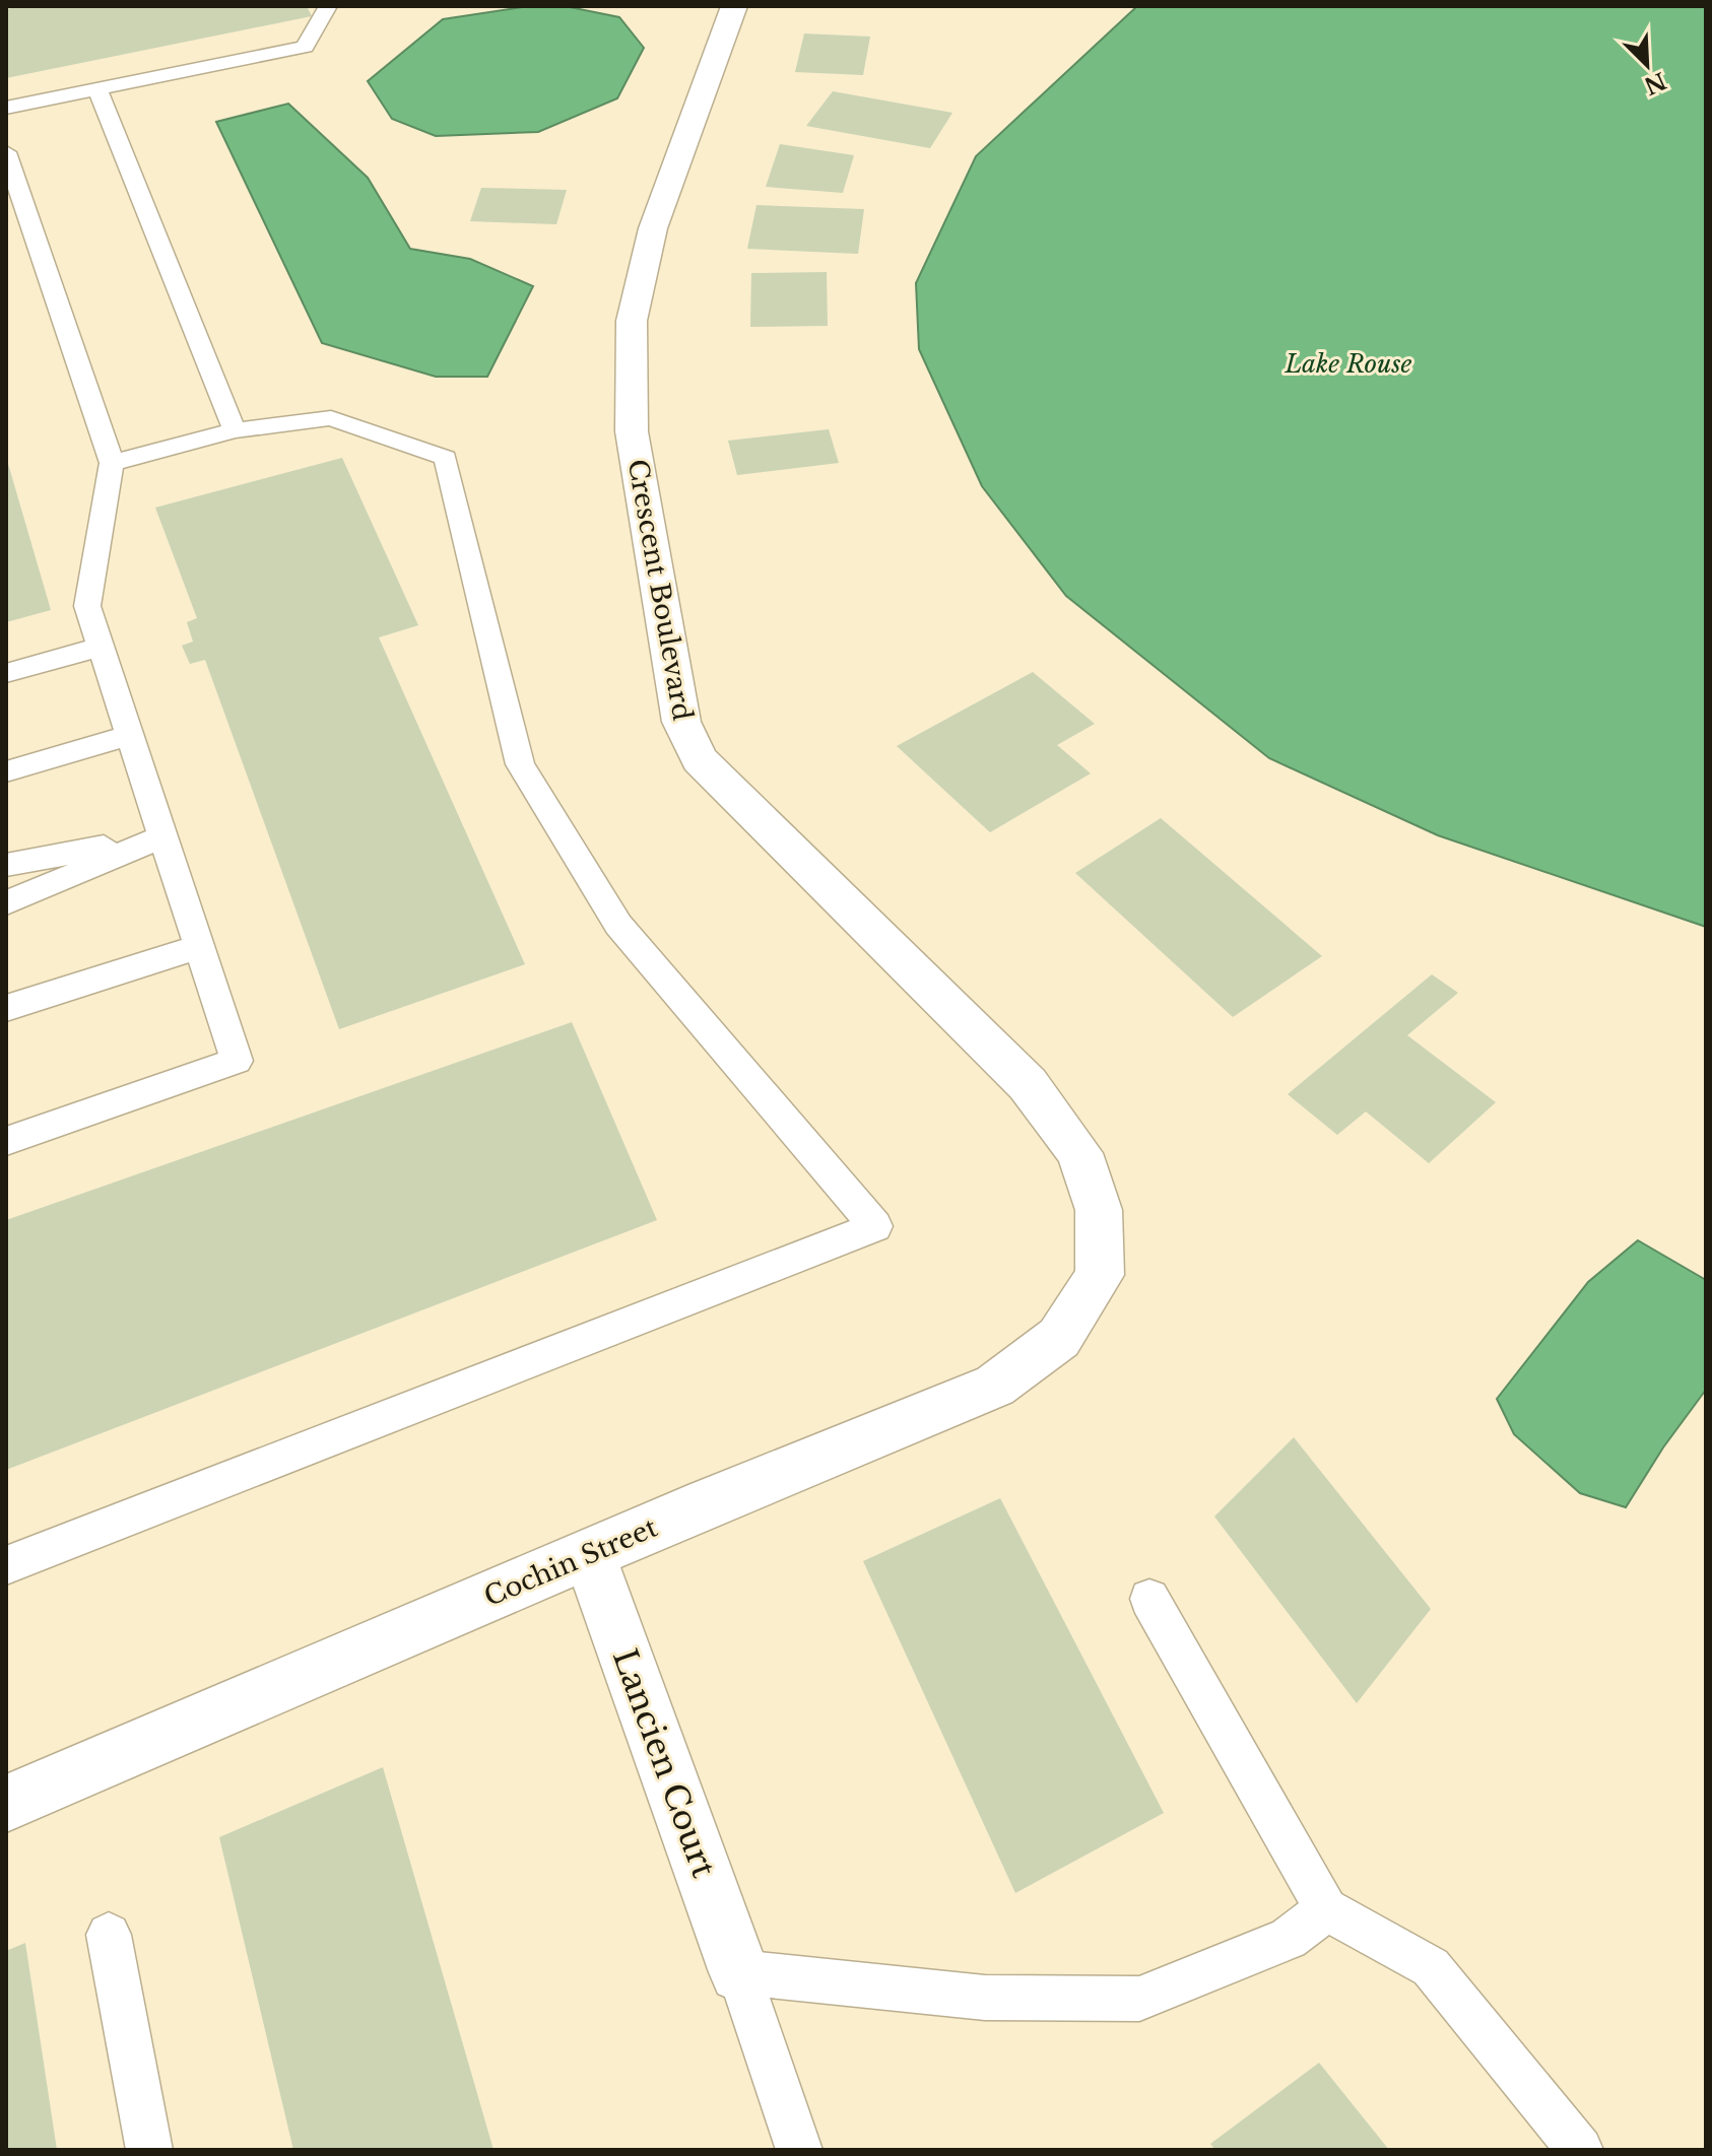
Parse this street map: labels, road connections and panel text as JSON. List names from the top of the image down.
{
  "streets": {
    "street": ["Crescent Boulevard", "Cochin Street", "Lancien Court"]
  },
  "crossings": [
    ["Crescent Boulevard", "Cochin Street"],
    ["Cochin Street", "Lancien Court"]
  ],
  "water": ["Lake Rouse"],
  "north": "bottom right"
}
